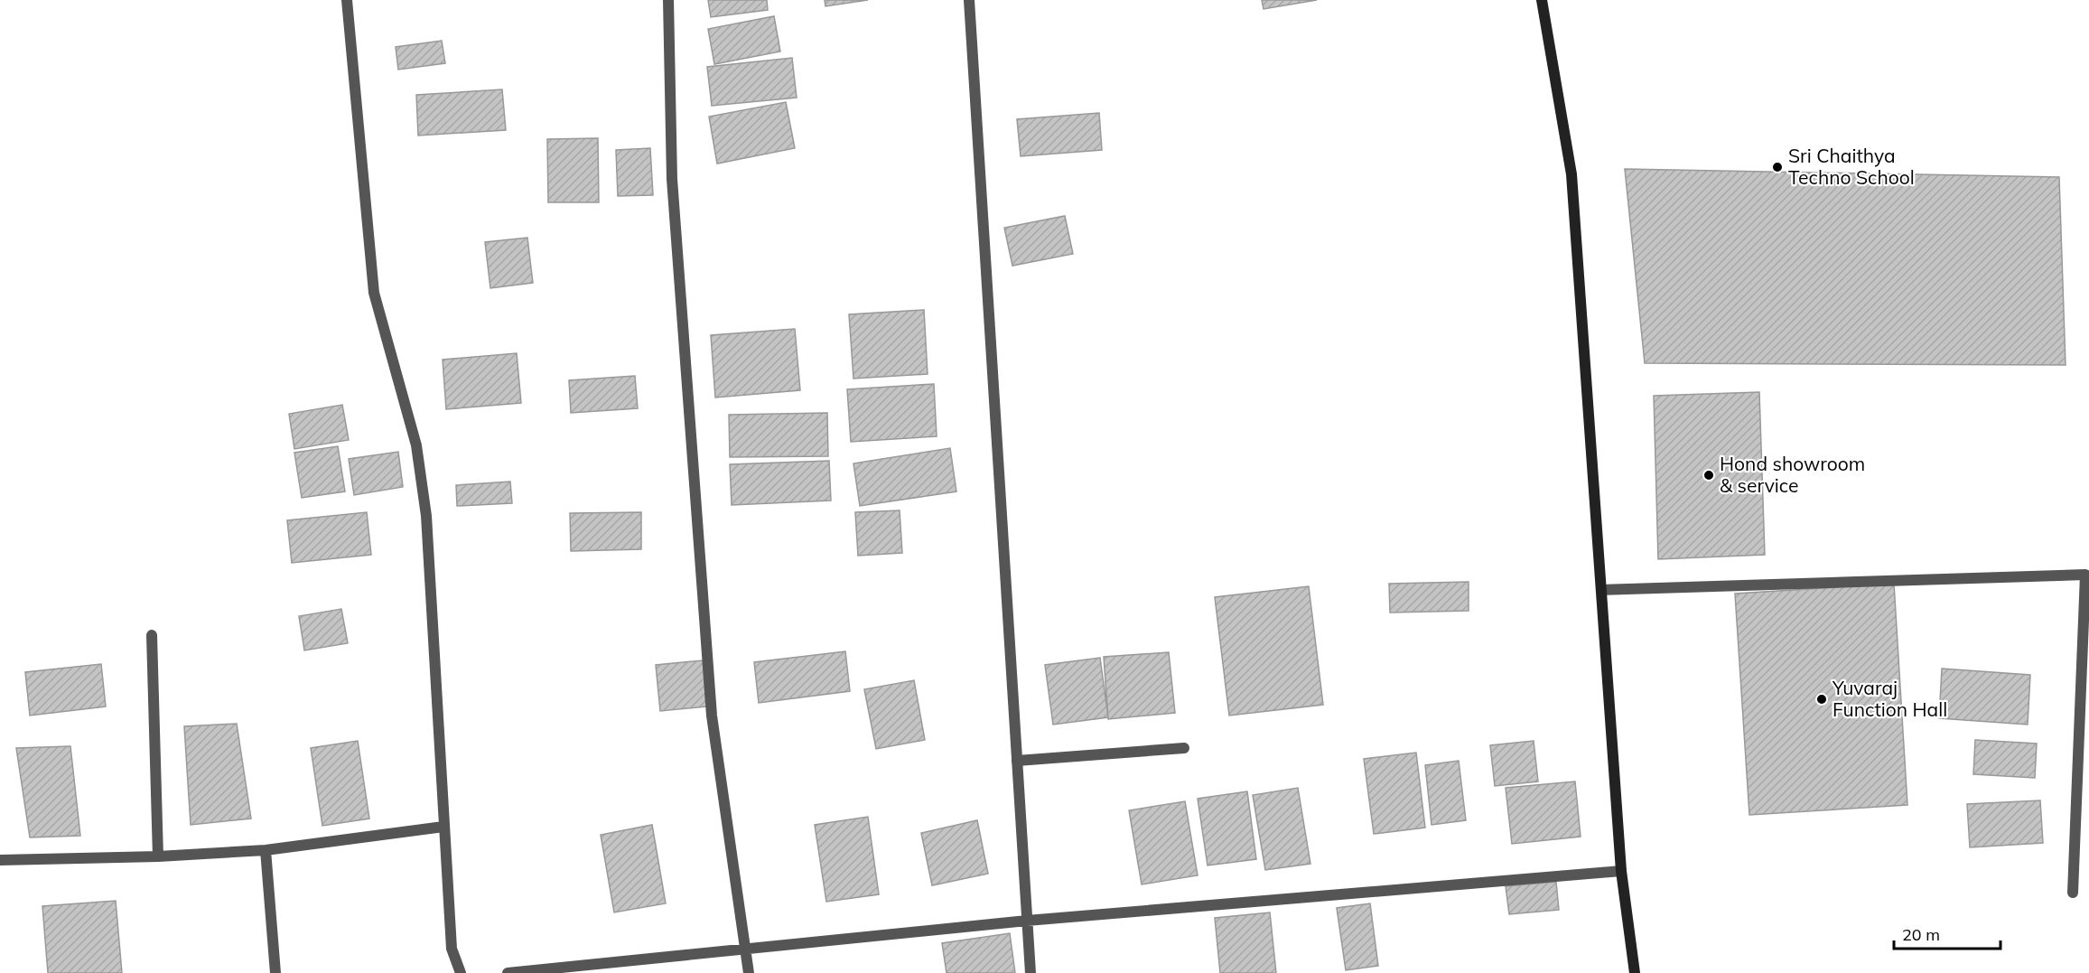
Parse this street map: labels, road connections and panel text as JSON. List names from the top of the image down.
{
  "places": ["Sri Chaithya Techno School", "Hond showroom & service", "Yuvaraj Function Hall"],
  "scale_bar": "20 m"
}
